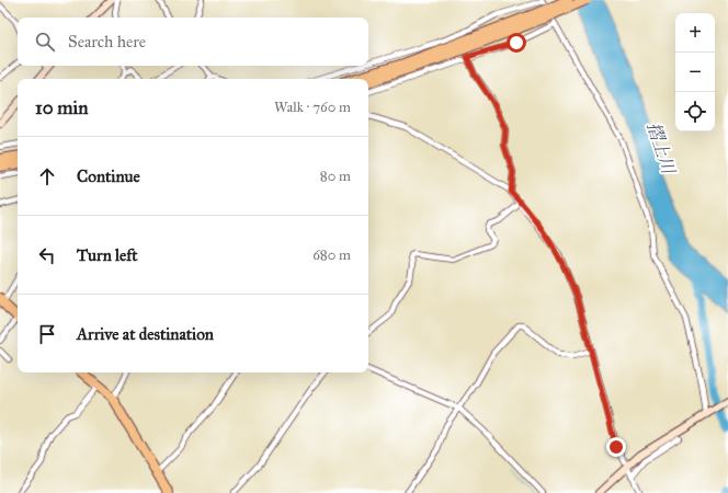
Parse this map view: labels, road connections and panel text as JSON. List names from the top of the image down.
{
  "water": ["摺上川"],
  "page": {
    "map_buttons": ["+", "−"],
    "search": "Search here",
    "heading": ["10 min", "Walk · 760 m"],
    "list": [
      ["Continue", "80 m"],
      ["Turn left", "680 m"],
      "Arrive at destination"
    ]
  }
}
